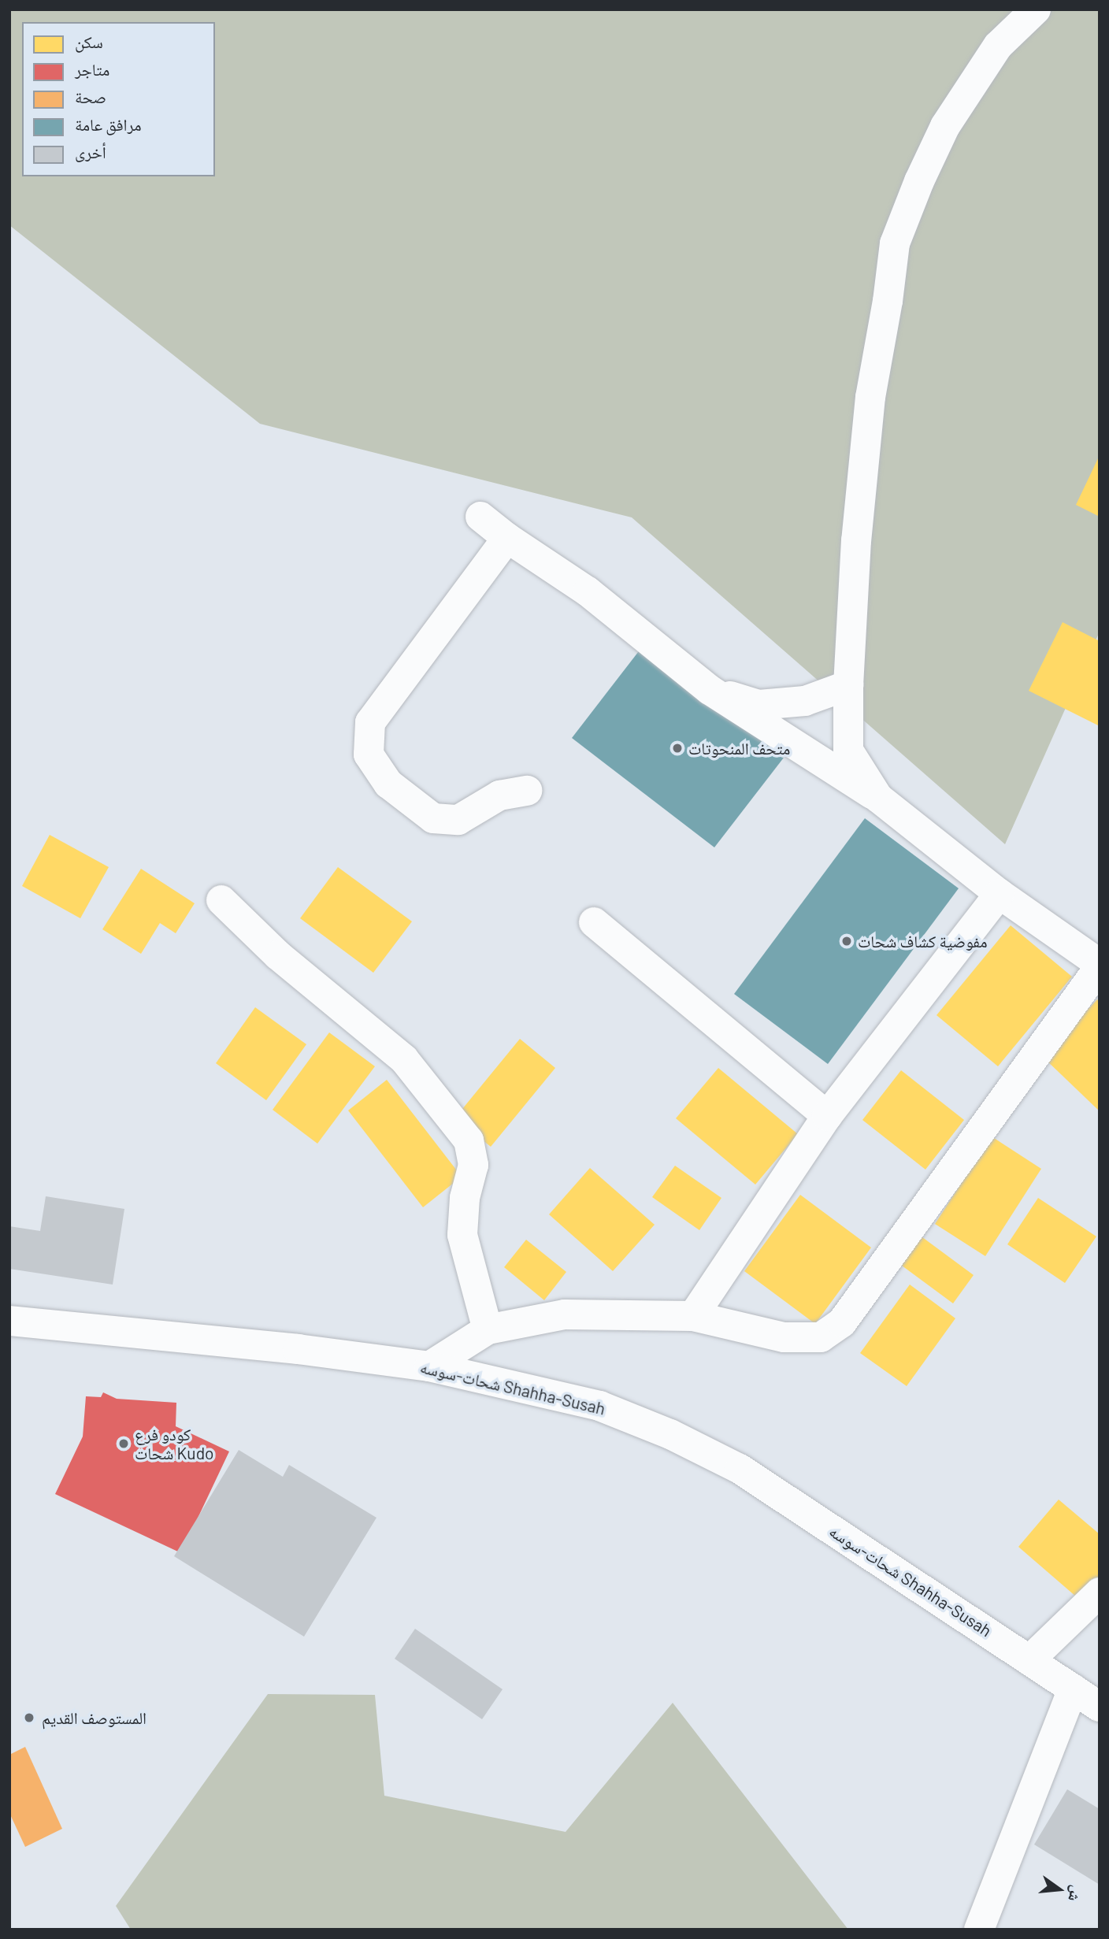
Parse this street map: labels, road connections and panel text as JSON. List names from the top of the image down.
{
  "streets": {
    "street": ["شحات-سوسه Shahha-Susah"]
  },
  "places": [
    "متحف المنحوتات",
    "مفوضية كشاف شحات",
    "كودو فرع شحات Kudo",
    "المستوصف القديم"
  ],
  "legend": [
    "سكن",
    "متاجر",
    "صحة",
    "مرافق عامة",
    "أخرى"
  ],
  "north": "right"
}
